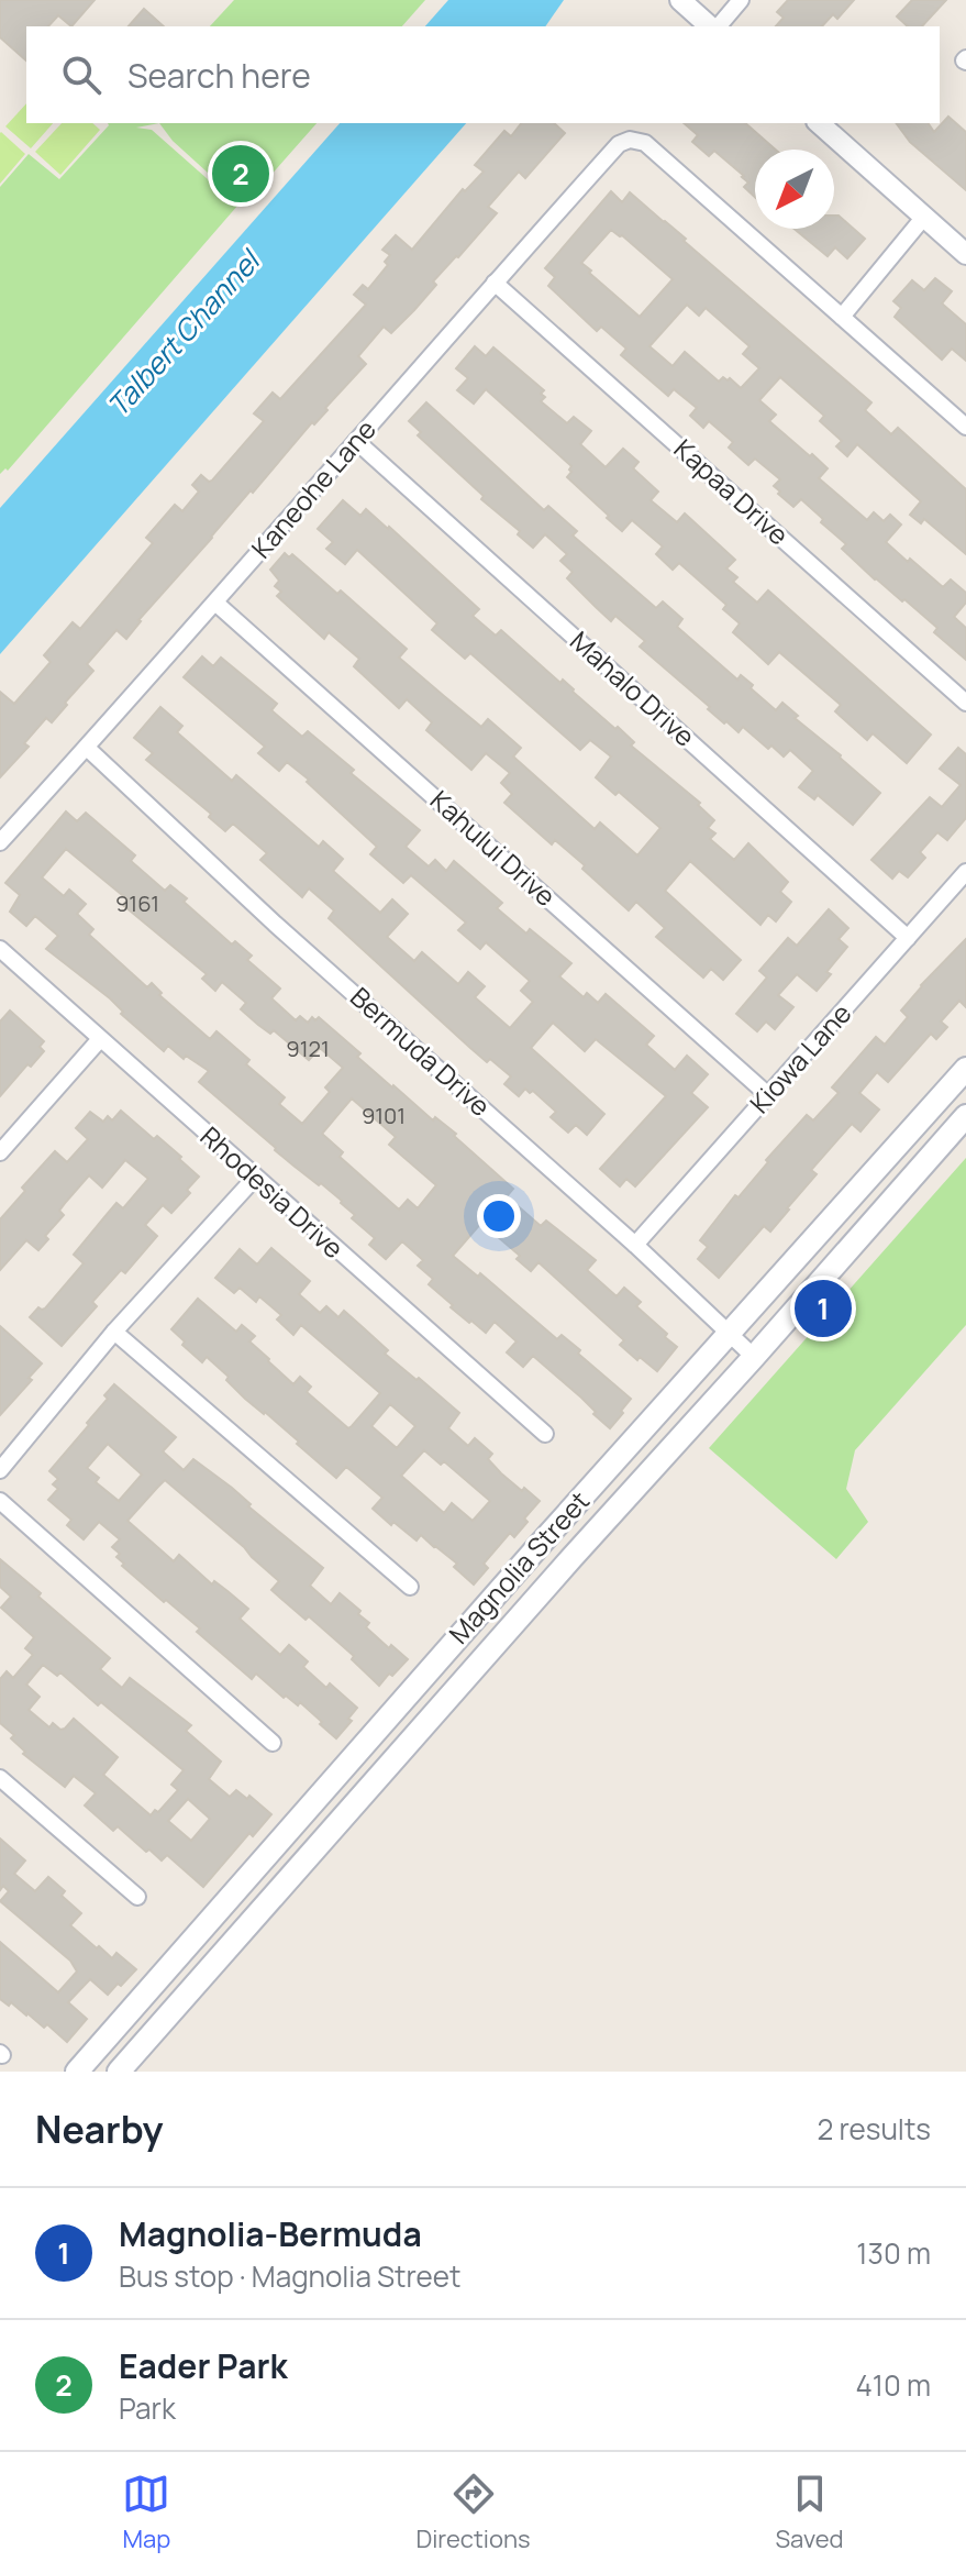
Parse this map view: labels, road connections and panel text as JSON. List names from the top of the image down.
{
  "streets": {
    "main road": ["Magnolia Street"],
    "street": [
      "Kaneohe Lane",
      "Kapaa Drive",
      "Mahalo Drive",
      "Kahului Drive",
      "Bermuda Drive",
      "Kiowa Lane",
      "Rhodesia Drive"
    ]
  },
  "crossings": [
    ["Kaneohe Lane", "Kapaa Drive"],
    ["Kaneohe Lane", "Mahalo Drive"],
    ["Kaneohe Lane", "Kahului Drive"],
    ["Kaneohe Lane", "Bermuda Drive"],
    ["Mahalo Drive", "Kiowa Lane"],
    ["Kahului Drive", "Kiowa Lane"],
    ["Bermuda Drive", "Kiowa Lane"],
    ["Bermuda Drive", "Magnolia Street"]
  ],
  "water": ["Talbert Channel"],
  "house_numbers": ["9161", "9121", "9101"],
  "north": "bottom left",
  "page": {
    "search": "Search here",
    "pins": ["2", "1"],
    "heading": ["Nearby", "2 results"],
    "list": [
      {
        "mark": "1",
        "name": "Magnolia-Bermuda",
        "note": "Bus stop · Magnolia Street",
        "value": "130 m"
      },
      {
        "mark": "2",
        "name": "Eader Park",
        "note": "Park",
        "value": "410 m"
      }
    ],
    "nav": ["Map", "Directions", "Saved"]
  }
}
